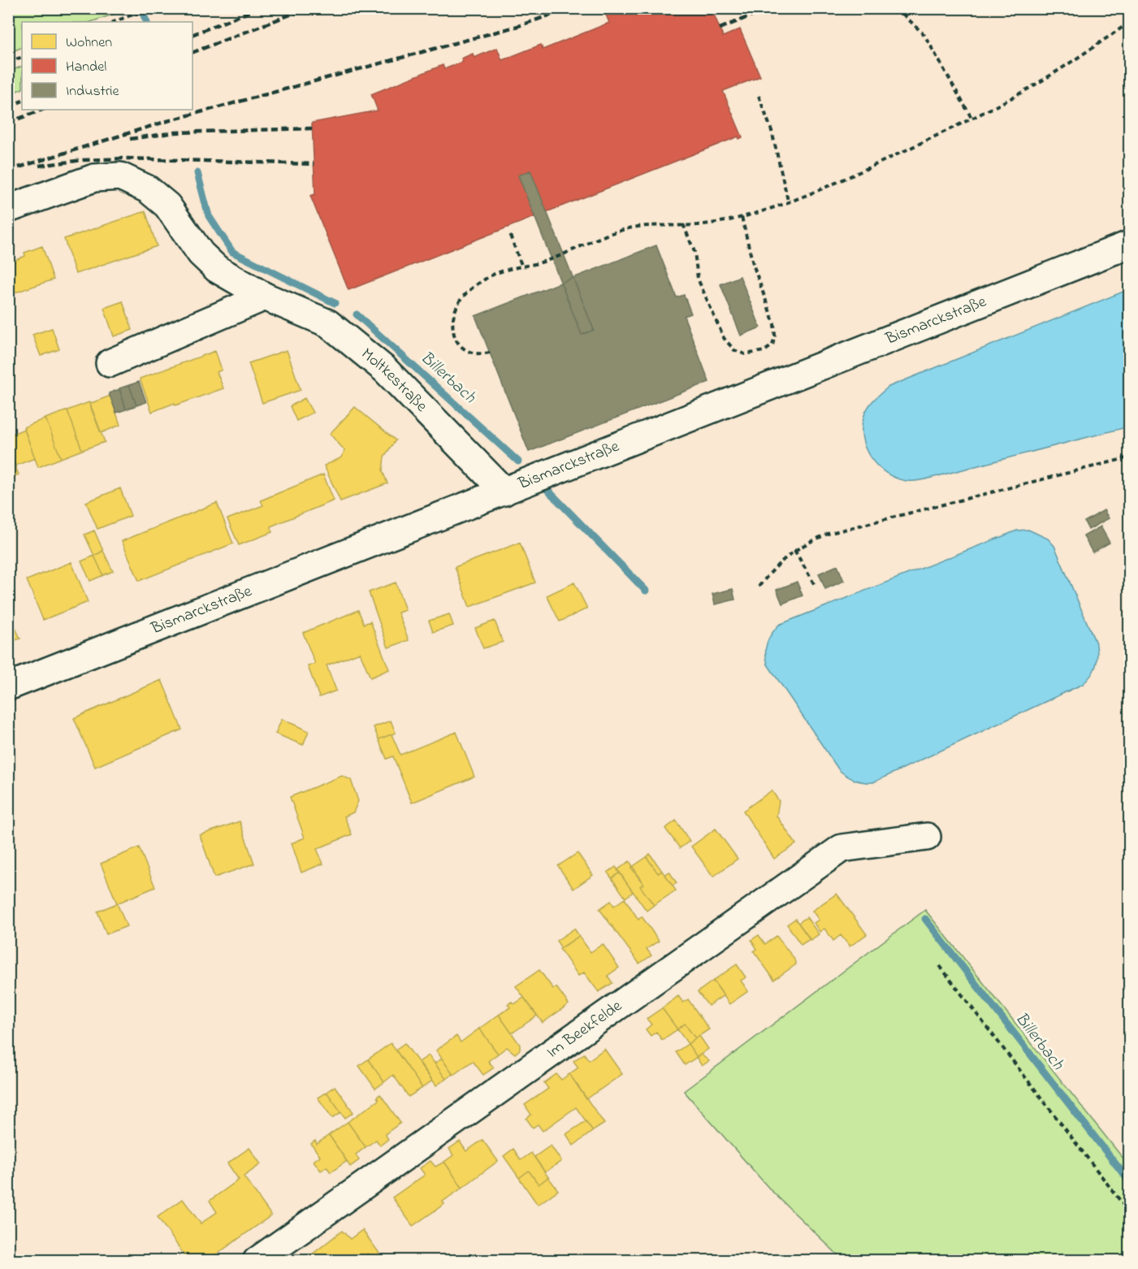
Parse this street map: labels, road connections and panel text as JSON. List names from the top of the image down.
{
  "streets": {
    "street": ["Bismarckstraße", "Moltkestraße", "Im Beekfelde"]
  },
  "crossings": [
    ["Bismarckstraße", "Moltkestraße"]
  ],
  "water": ["Billerbach"],
  "legend": ["Wohnen", "Handel", "Industrie"]
}
